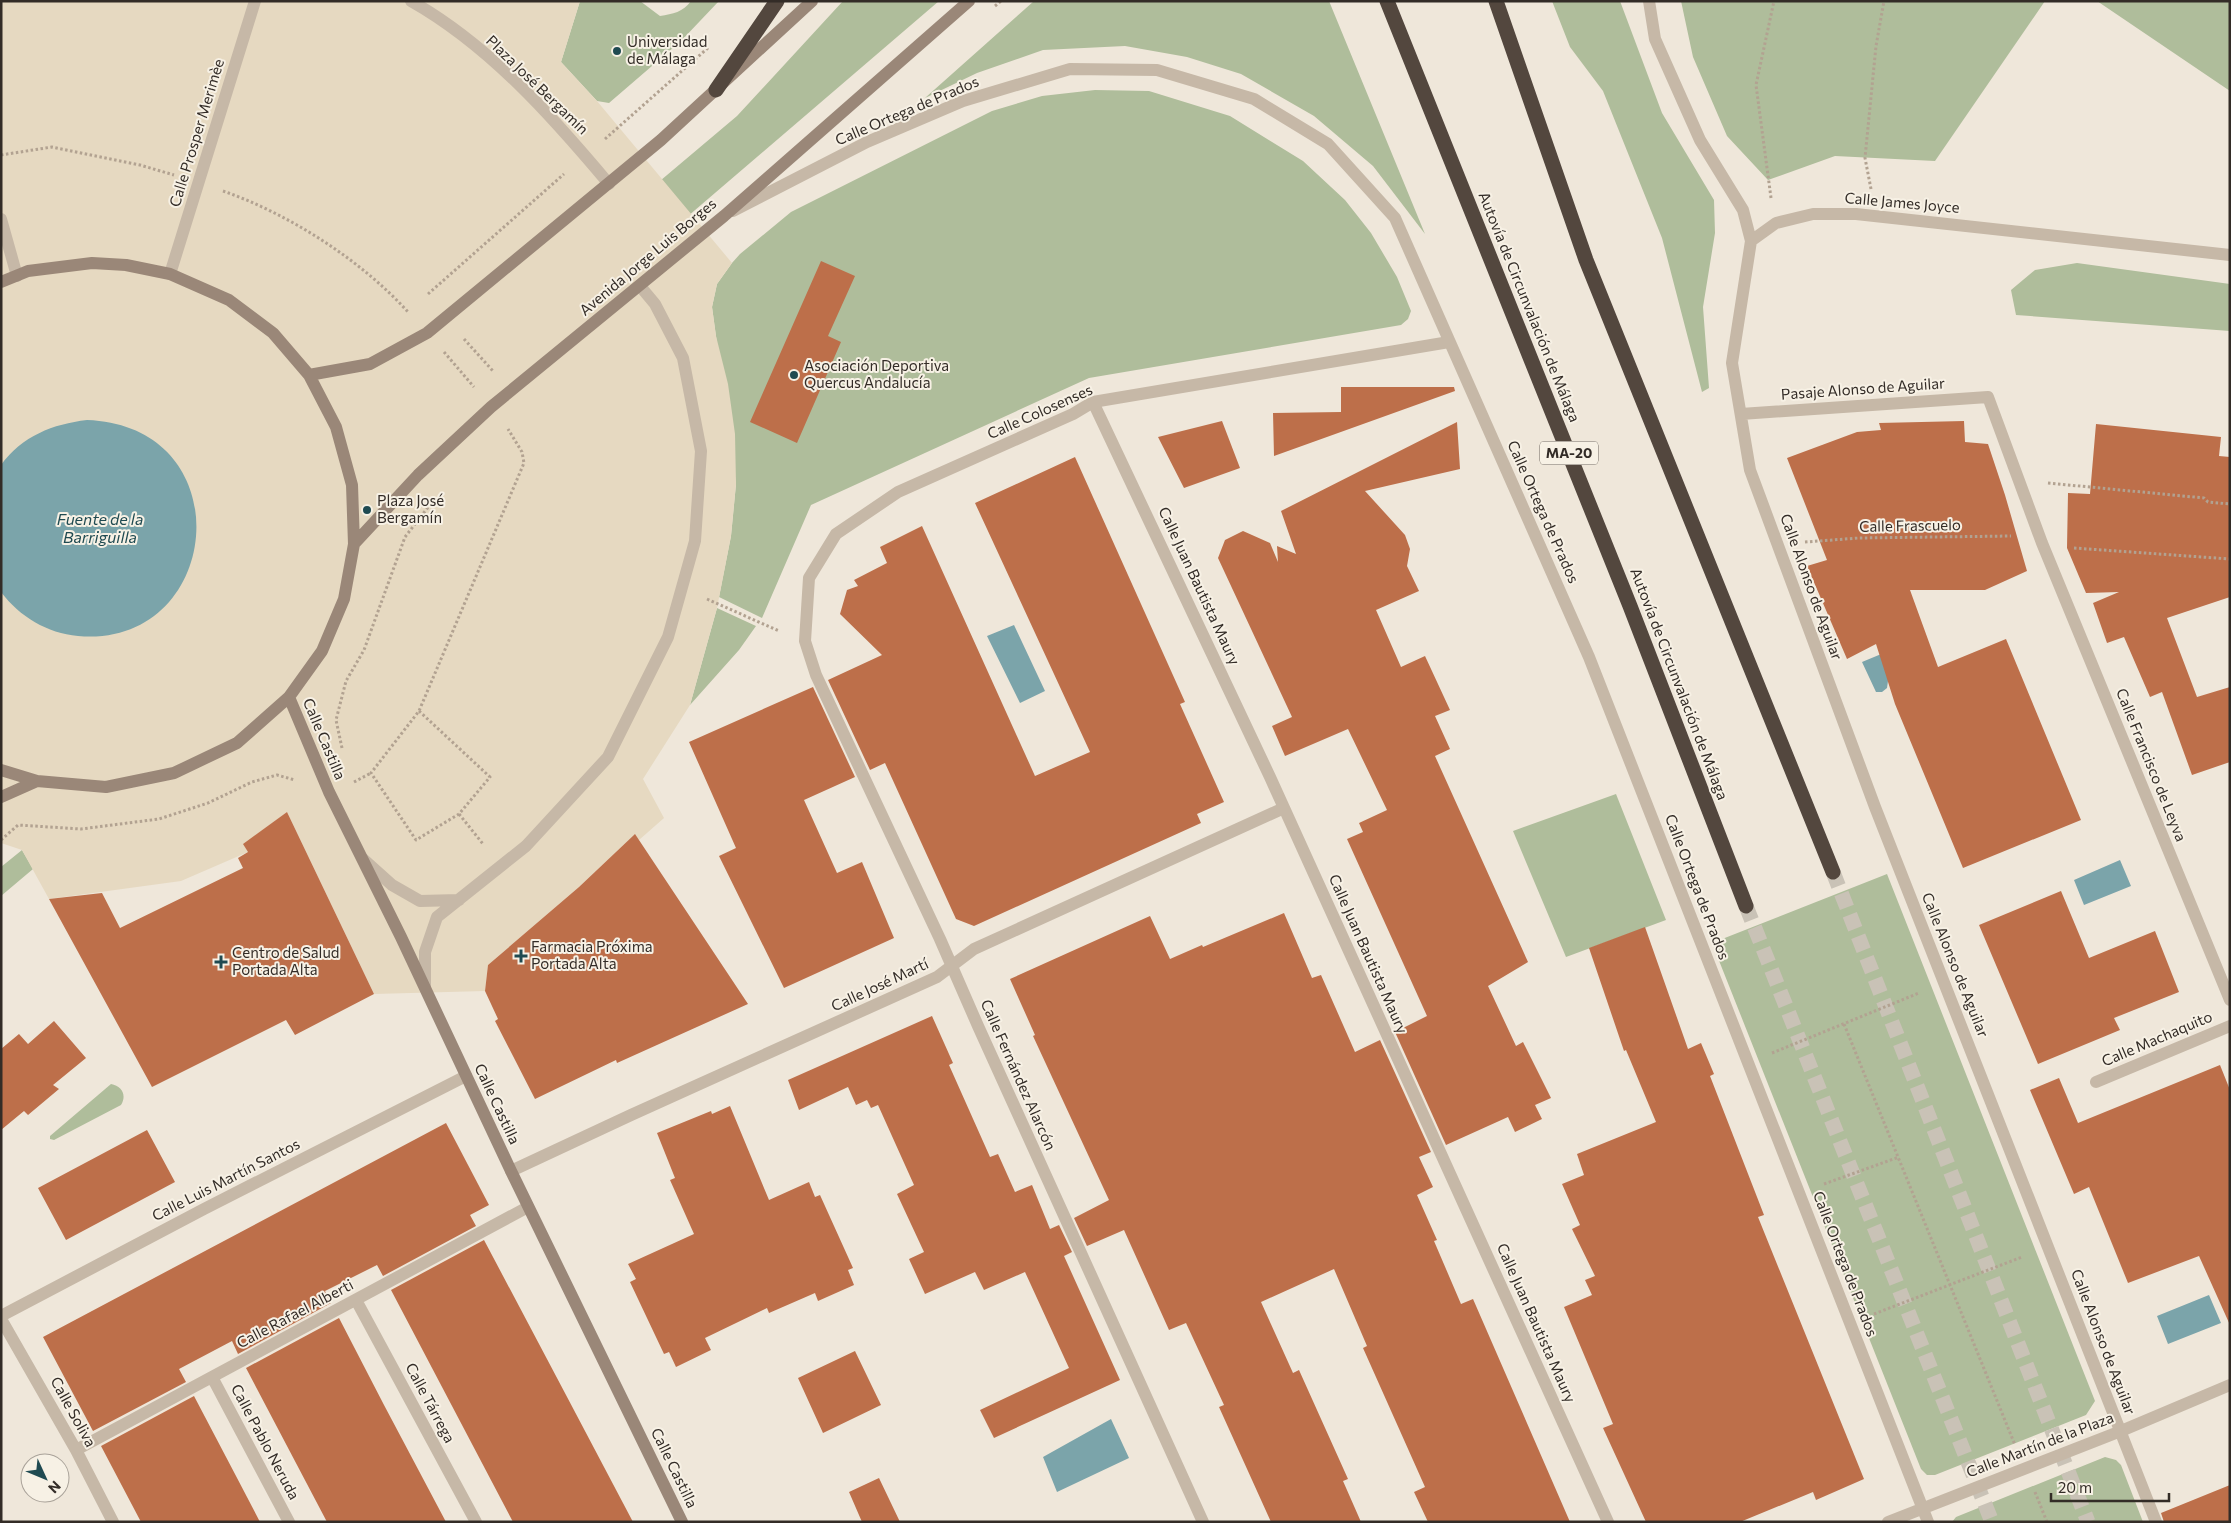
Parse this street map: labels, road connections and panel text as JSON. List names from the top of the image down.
{
  "streets": {
    "highway": ["Autovía de Circunvalación de Málaga", "MA-20"],
    "main road": ["Avenida Jorge Luis Borges", "Calle Castilla"],
    "street": [
      "Plaza José Bergamín",
      "Calle Ortega de Prados",
      "Calle Prosper Merimèe",
      "Calle James Joyce",
      "Pasaje Alonso de Aguilar",
      "Calle Colosenses",
      "Calle Juan Bautista Maury",
      "Calle Alonso de Aguilar",
      "Calle Francisco de Leyva",
      "Calle José Martí",
      "Calle Machaquito",
      "Calle Fernández Alarcón",
      "Calle Luis Martín Santos",
      "Calle Rafael Alberti",
      "Calle Tárrega",
      "Calle Soliva",
      "Calle Pablo Neruda",
      "Calle Martín de la Plaza"
    ],
    "path": ["Calle Frascuelo"]
  },
  "crossings": [
    ["Calle Ortega de Prados", "Avenida Jorge Luis Borges"],
    ["Calle Ortega de Prados", "Calle Colosenses"],
    ["Calle Ortega de Prados", "Calle Martín de la Plaza"],
    ["Pasaje Alonso de Aguilar", "Calle Alonso de Aguilar"],
    ["Pasaje Alonso de Aguilar", "Calle Francisco de Leyva"],
    ["Calle Colosenses", "Calle Juan Bautista Maury"],
    ["Calle Colosenses", "Calle Fernández Alarcón"],
    ["Calle Frascuelo", "Calle Alonso de Aguilar"],
    ["Calle Frascuelo", "Calle Francisco de Leyva"],
    ["Calle Juan Bautista Maury", "Calle José Martí"],
    ["Calle Alonso de Aguilar", "Calle Martín de la Plaza"],
    ["Calle Castilla", "Calle José Martí"],
    ["Calle Castilla", "Calle Luis Martín Santos"],
    ["Calle Castilla", "Calle Rafael Alberti"],
    ["Calle José Martí", "Calle Fernández Alarcón"],
    ["Calle Luis Martín Santos", "Calle Soliva"],
    ["Calle Rafael Alberti", "Calle Tárrega"],
    ["Calle Rafael Alberti", "Calle Soliva"],
    ["Calle Rafael Alberti", "Calle Pablo Neruda"]
  ],
  "water": ["Fuente de la Barriguilla"],
  "places": {
    "other": ["Universidad de Málaga", "Asociación Deportiva Quercus Andalucía", "Plaza José Bergamín"],
    "health": ["Farmacia Próxima Portada Alta", "Centro de Salud Portada Alta"]
  },
  "scale_bar": "20 m",
  "north": "bottom right"
}
